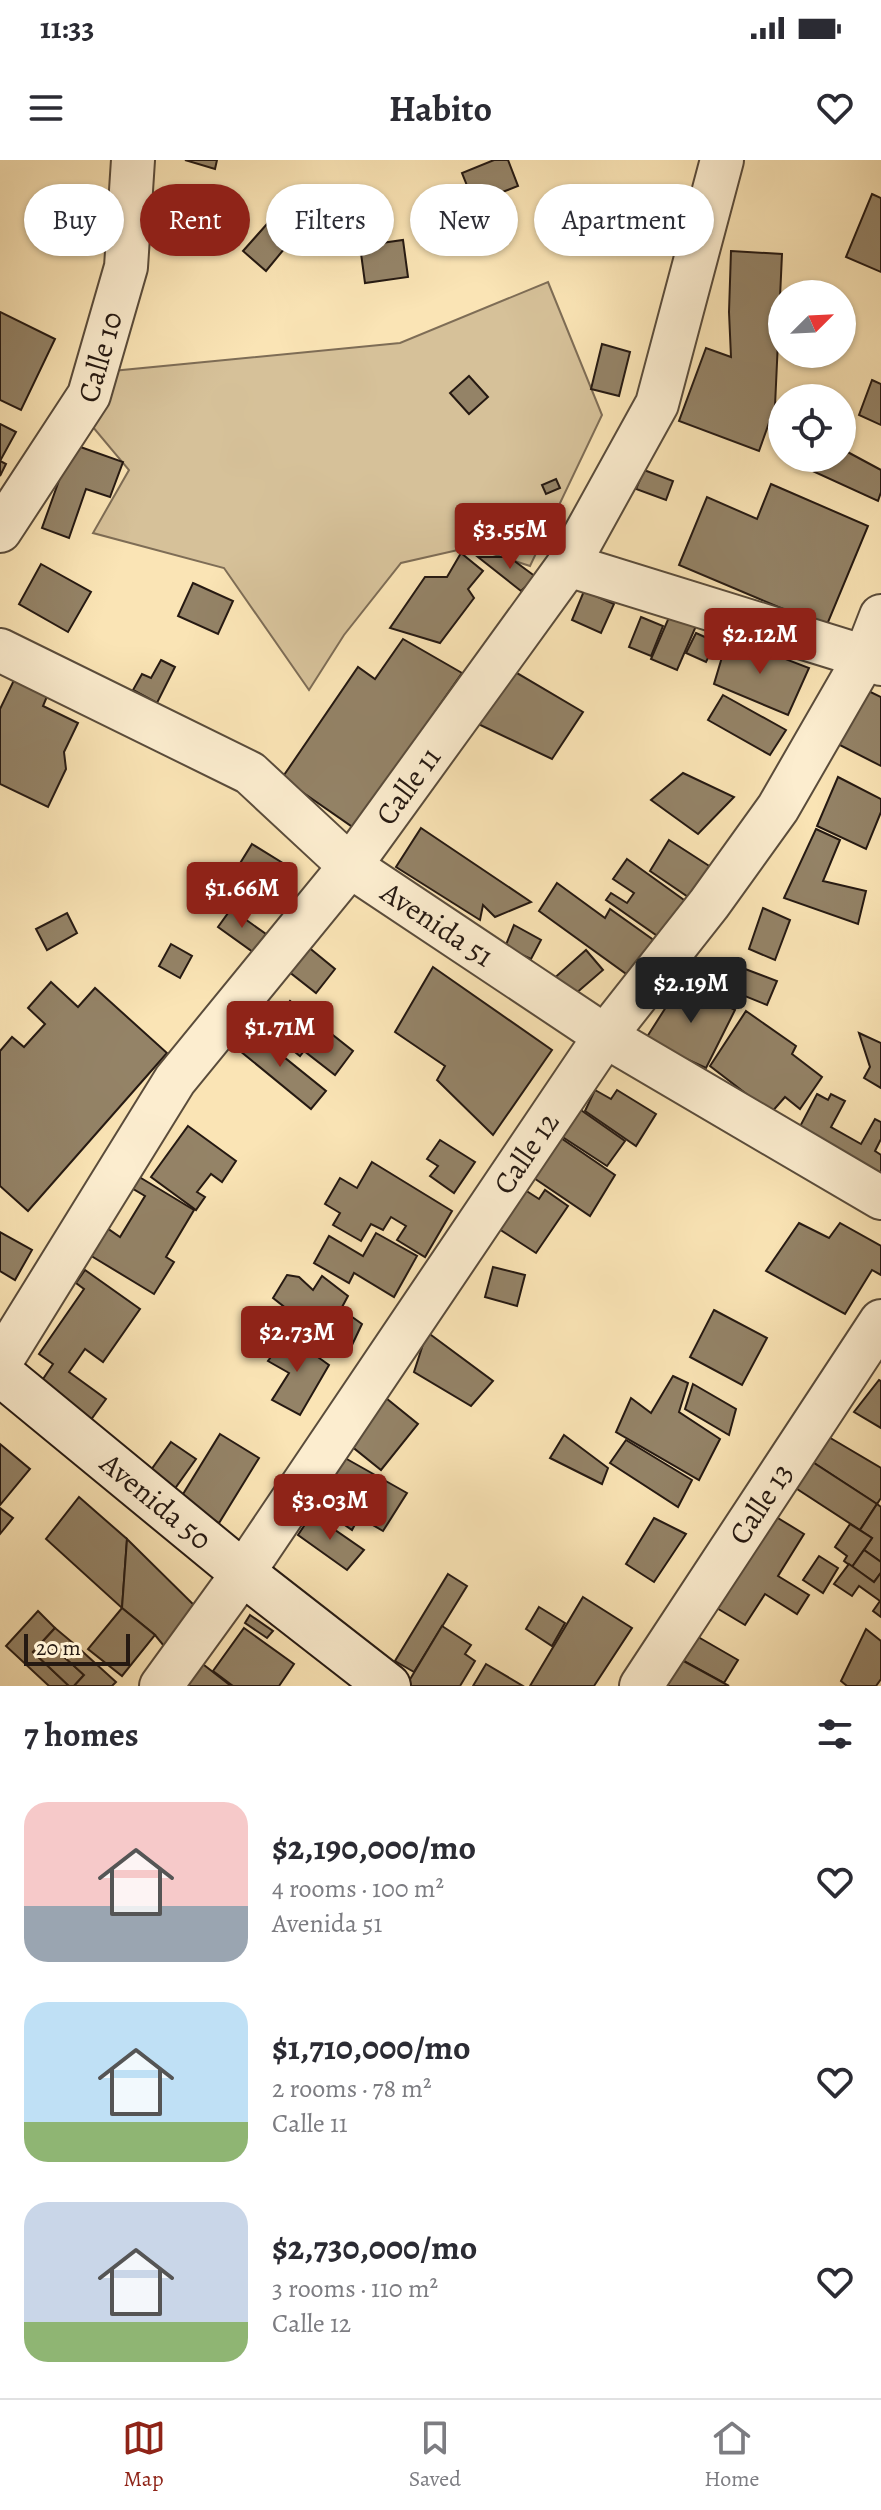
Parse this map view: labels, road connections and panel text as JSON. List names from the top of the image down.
{
  "streets": {
    "street": [
      "Calle 10",
      "Calle 11",
      "Avenida 51",
      "Calle 12",
      "Avenida 50",
      "Calle 13"
    ]
  },
  "crossings": [
    ["Calle 11", "Avenida 51"],
    ["Avenida 51", "Calle 12"],
    ["Calle 12", "Avenida 50"]
  ],
  "scale_bar": "20 m",
  "north": "top right",
  "page": {
    "status": "11:33",
    "header": "Habito",
    "chip": [
      "Buy",
      "Rent",
      "Filters",
      "New",
      "Apartment"
    ],
    "price": [
      "$3.55M",
      "$2.12M",
      "$1.66M",
      "$2.19M",
      "$1.71M",
      "$2.73M",
      "$3.03M"
    ],
    "scale": "20 m",
    "heading": "7 homes",
    "list": [
      {
        "name": "$2,190,000/mo",
        "note": "4 rooms · 100 m² · Avenida 51"
      },
      {
        "name": "$1,710,000/mo",
        "note": "2 rooms · 78 m² · Calle 11"
      },
      {
        "name": "$2,730,000/mo",
        "note": "3 rooms · 110 m² · Calle 12"
      }
    ],
    "tabs": ["Map", "Saved", "Home"]
  }
}
